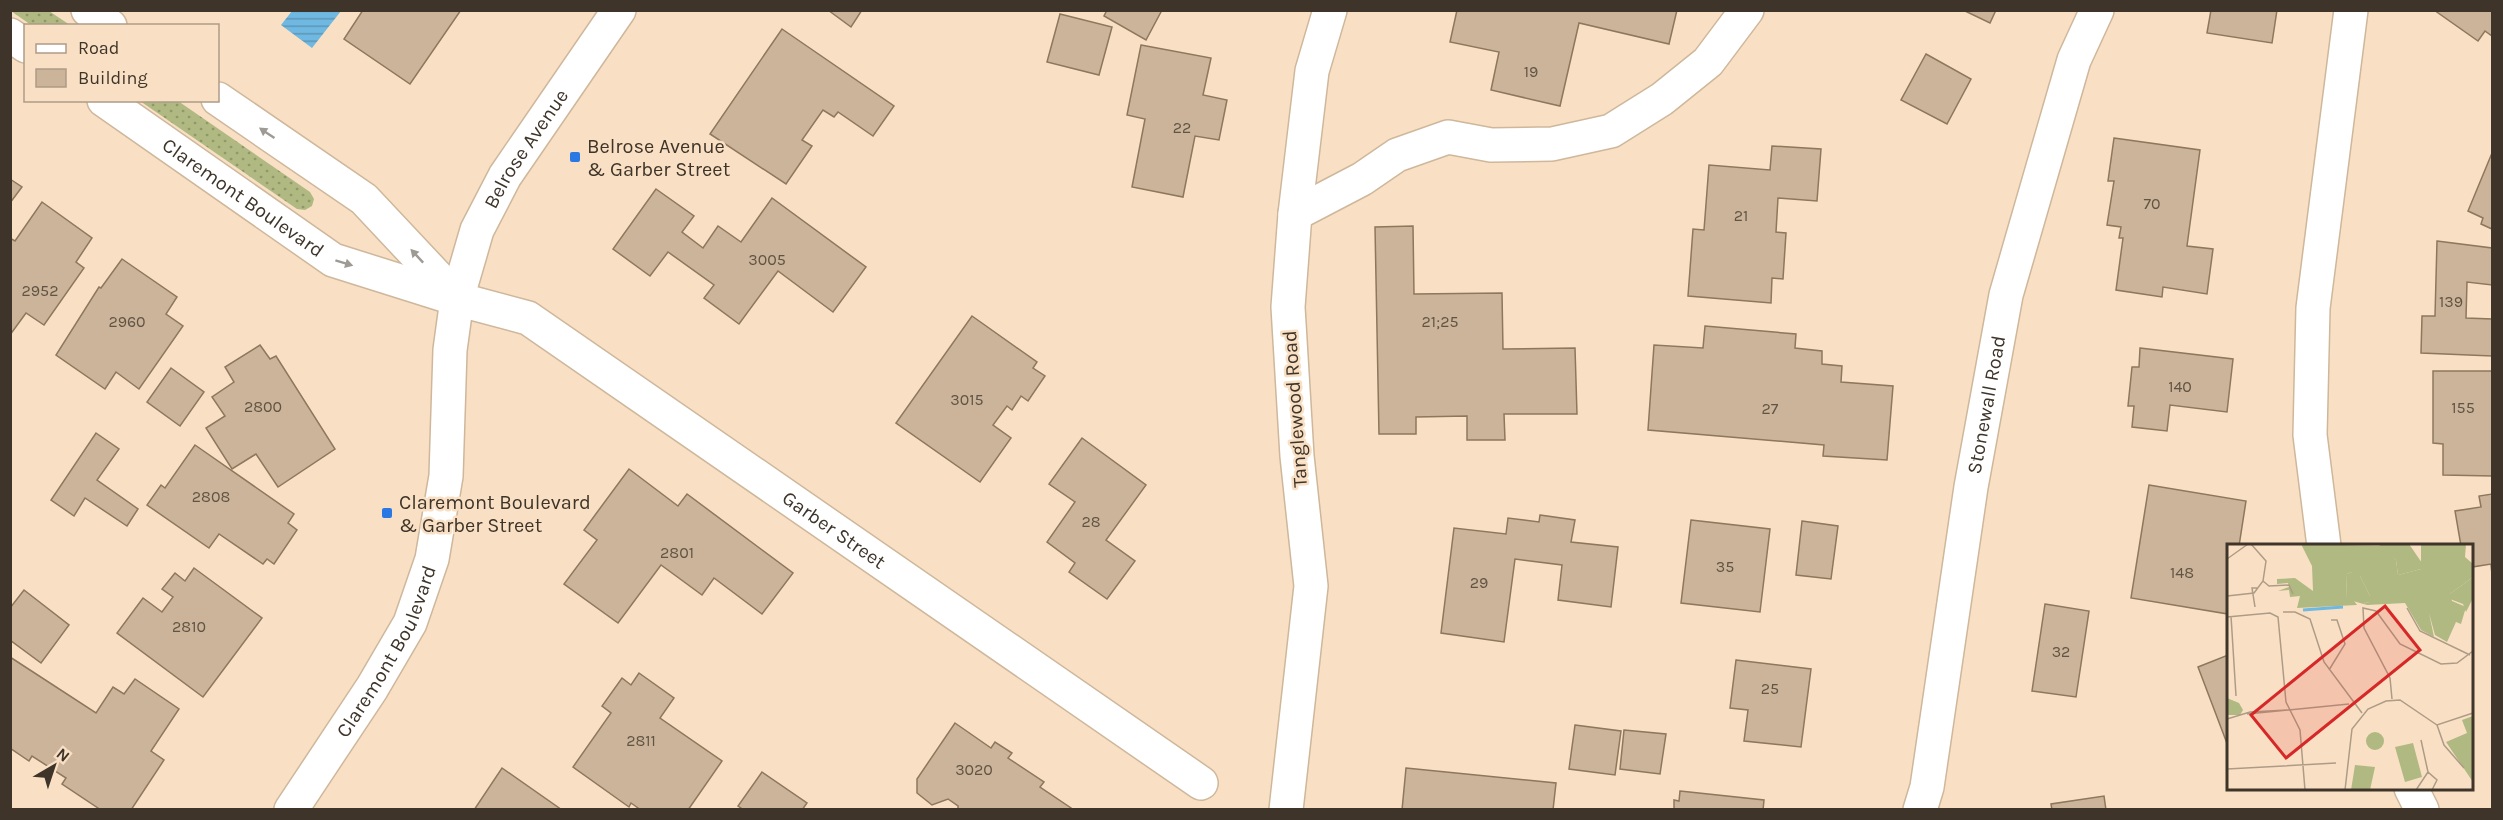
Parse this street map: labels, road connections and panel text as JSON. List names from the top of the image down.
{
  "streets": {
    "street": [
      "Belrose Avenue",
      "Claremont Boulevard",
      "Stonewall Road",
      "Tanglewood Road",
      "Garber Street"
    ]
  },
  "crossings": [
    ["Belrose Avenue", "Claremont Boulevard"],
    ["Belrose Avenue", "Garber Street"],
    ["Claremont Boulevard", "Garber Street"]
  ],
  "places": {
    "transit": ["Belrose Avenue & Garber Street", "Claremont Boulevard & Garber Street"]
  },
  "house_numbers": [
    "19",
    "22",
    "70",
    "21",
    "3005",
    "2952",
    "139",
    "2960",
    "21;25",
    "140",
    "3015",
    "2800",
    "155",
    "27",
    "2808",
    "28",
    "2801",
    "35",
    "148",
    "29",
    "2810",
    "32",
    "25",
    "2811",
    "3020"
  ],
  "legend": ["Road", "Building"],
  "north": "top right"
}
